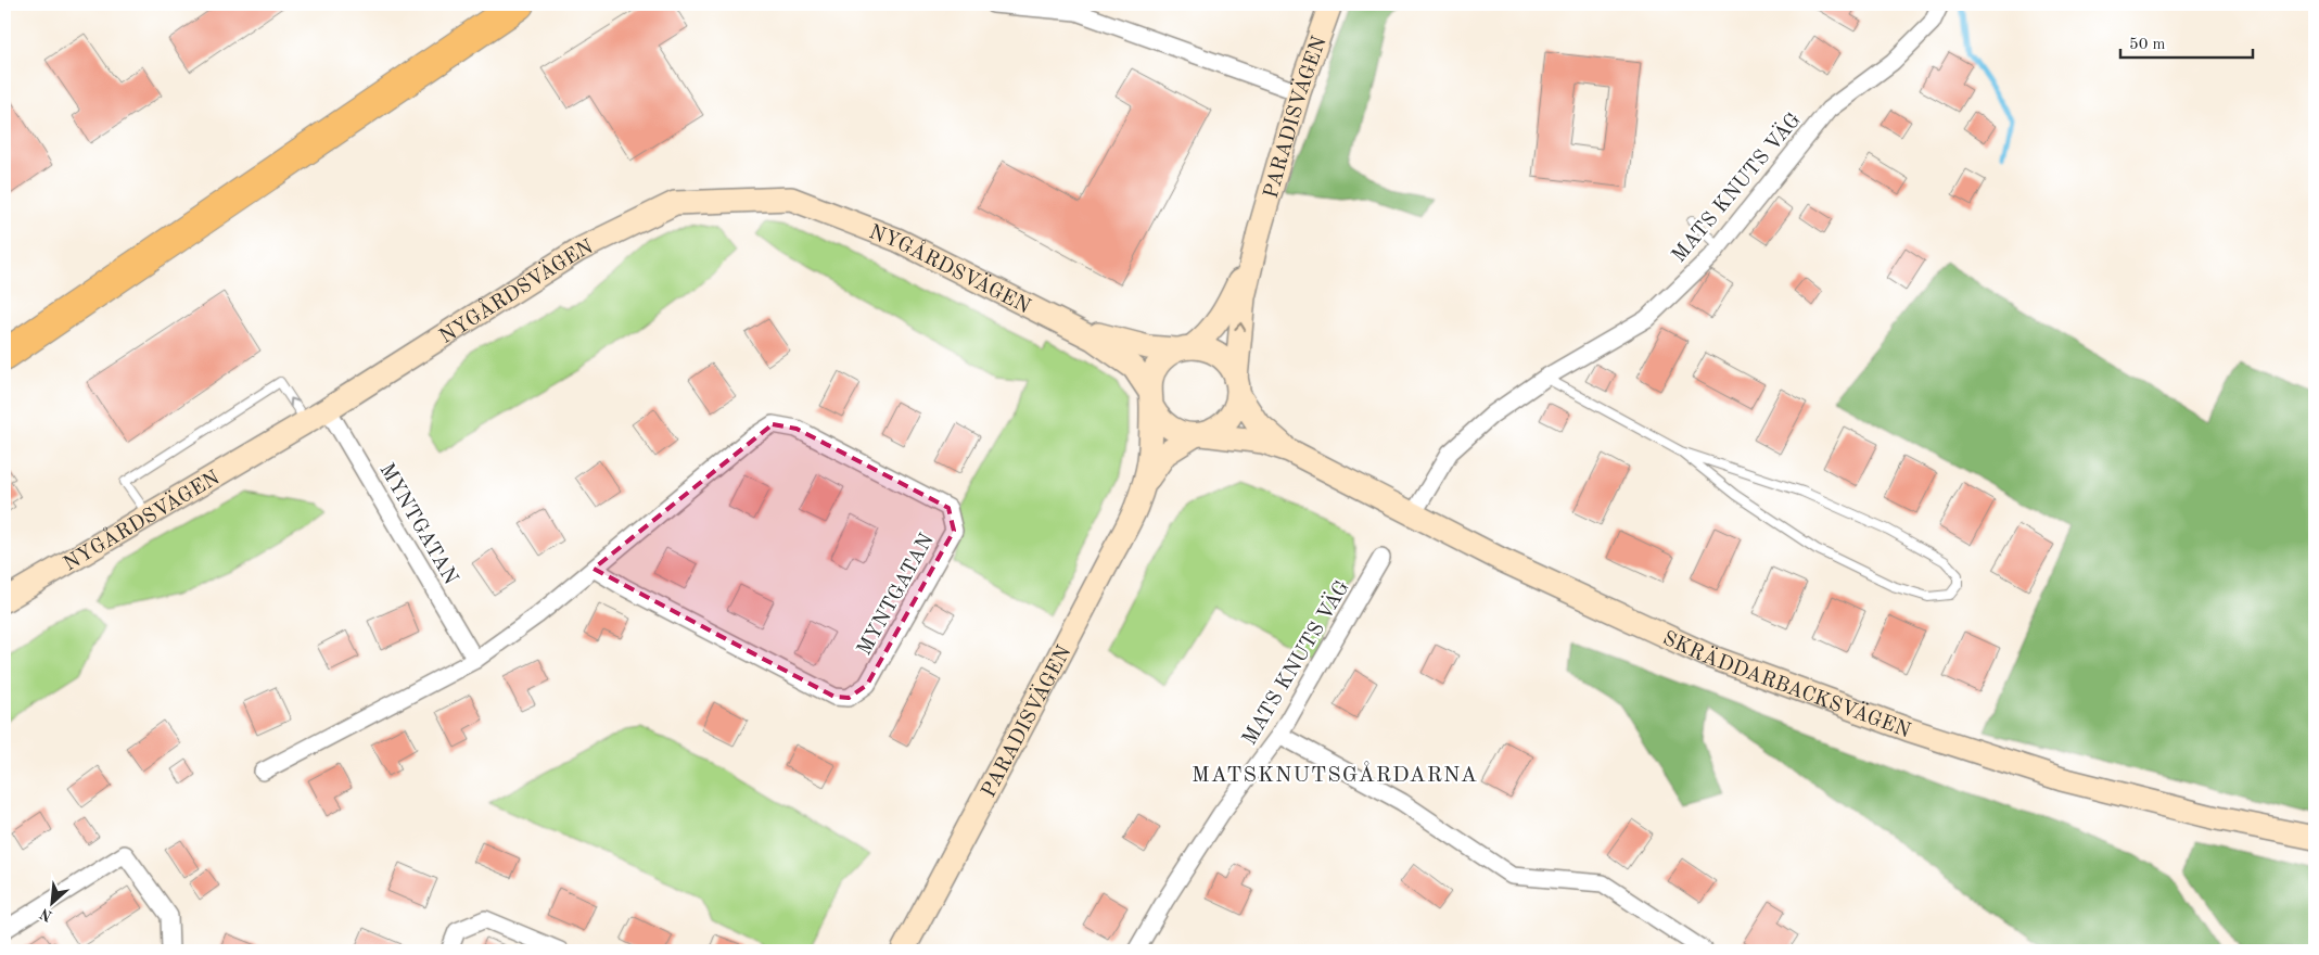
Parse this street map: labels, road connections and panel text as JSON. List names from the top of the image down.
{
  "streets": {
    "street": [
      "PARADISVÄGEN",
      "MATS KNUTS VÄG",
      "NYGÅRDSVÄGEN",
      "MYNTGATAN",
      "SKRÄDDARBACKSVÄGEN"
    ]
  },
  "crossings": [
    ["PARADISVÄGEN", "NYGÅRDSVÄGEN"],
    ["PARADISVÄGEN", "SKRÄDDARBACKSVÄGEN"],
    ["MATS KNUTS VÄG", "SKRÄDDARBACKSVÄGEN"],
    ["NYGÅRDSVÄGEN", "MYNTGATAN"],
    ["NYGÅRDSVÄGEN", "SKRÄDDARBACKSVÄGEN"]
  ],
  "districts": ["MATSKNUTSGÅRDARNA"],
  "scale_bar": "50 m",
  "north": "bottom left"
}
